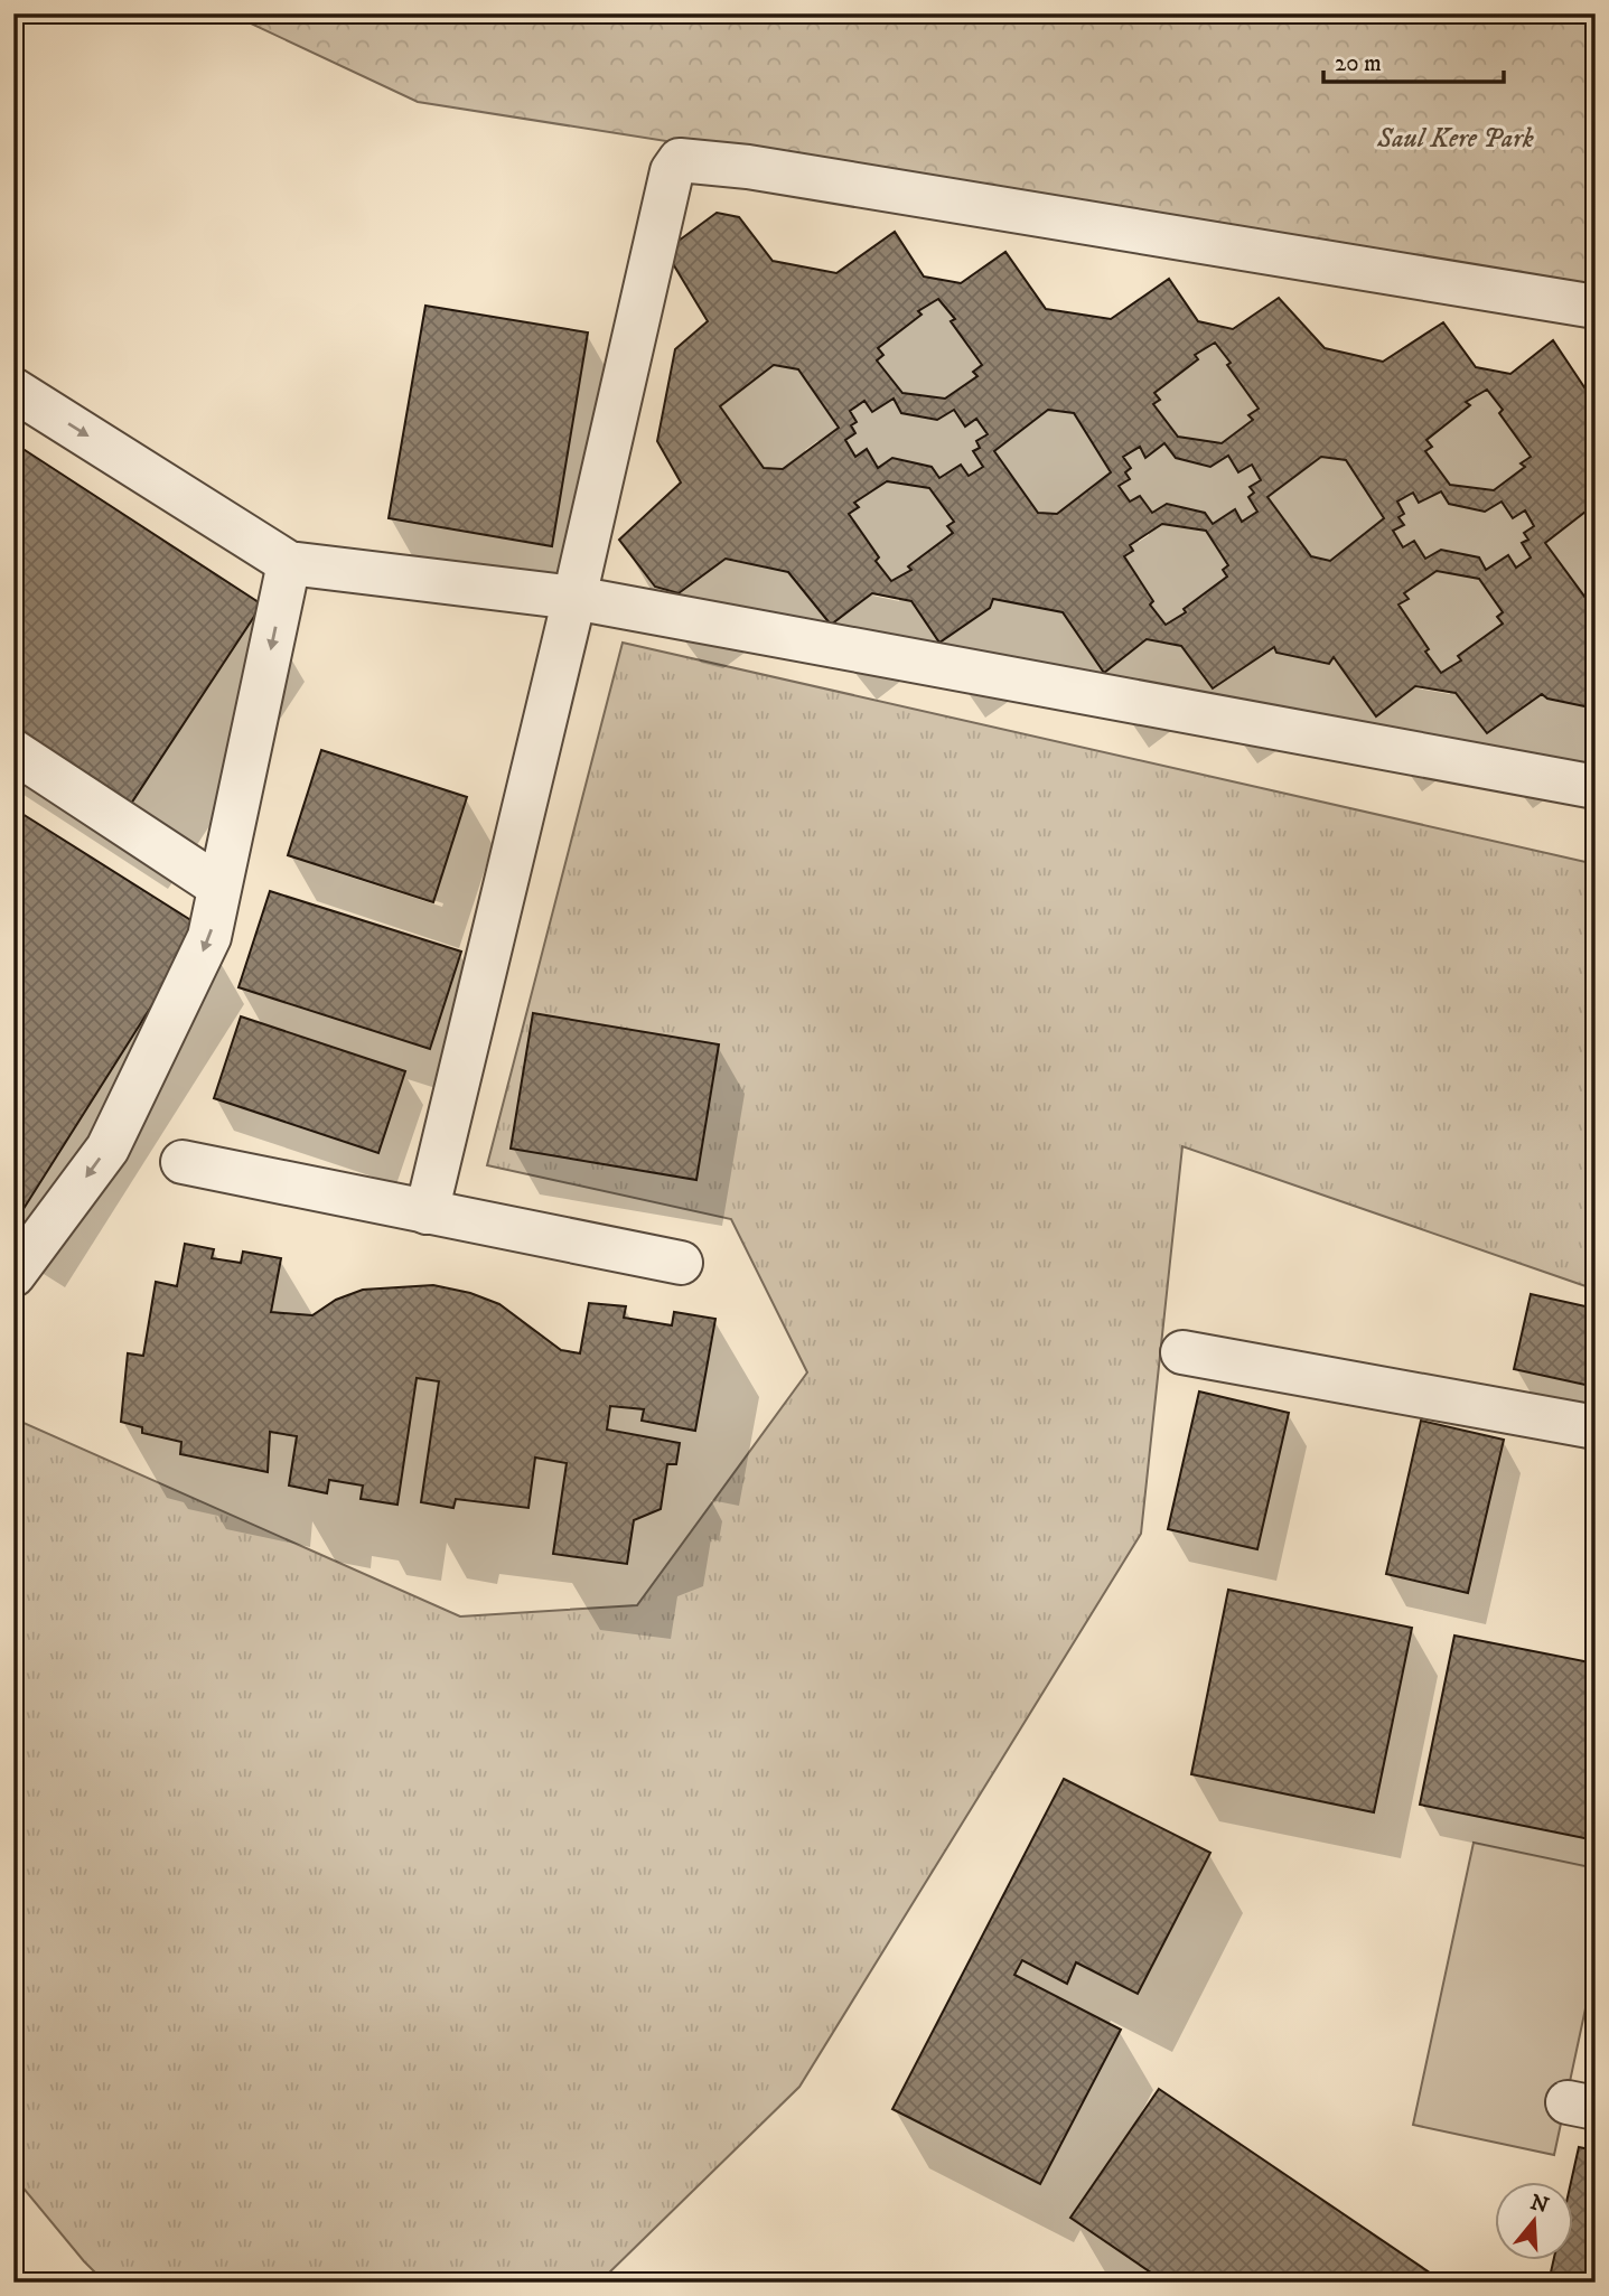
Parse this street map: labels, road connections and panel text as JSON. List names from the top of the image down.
{
  "parks": ["Saul Kere Park"],
  "scale_bar": "20 m",
  "north": "top"
}
